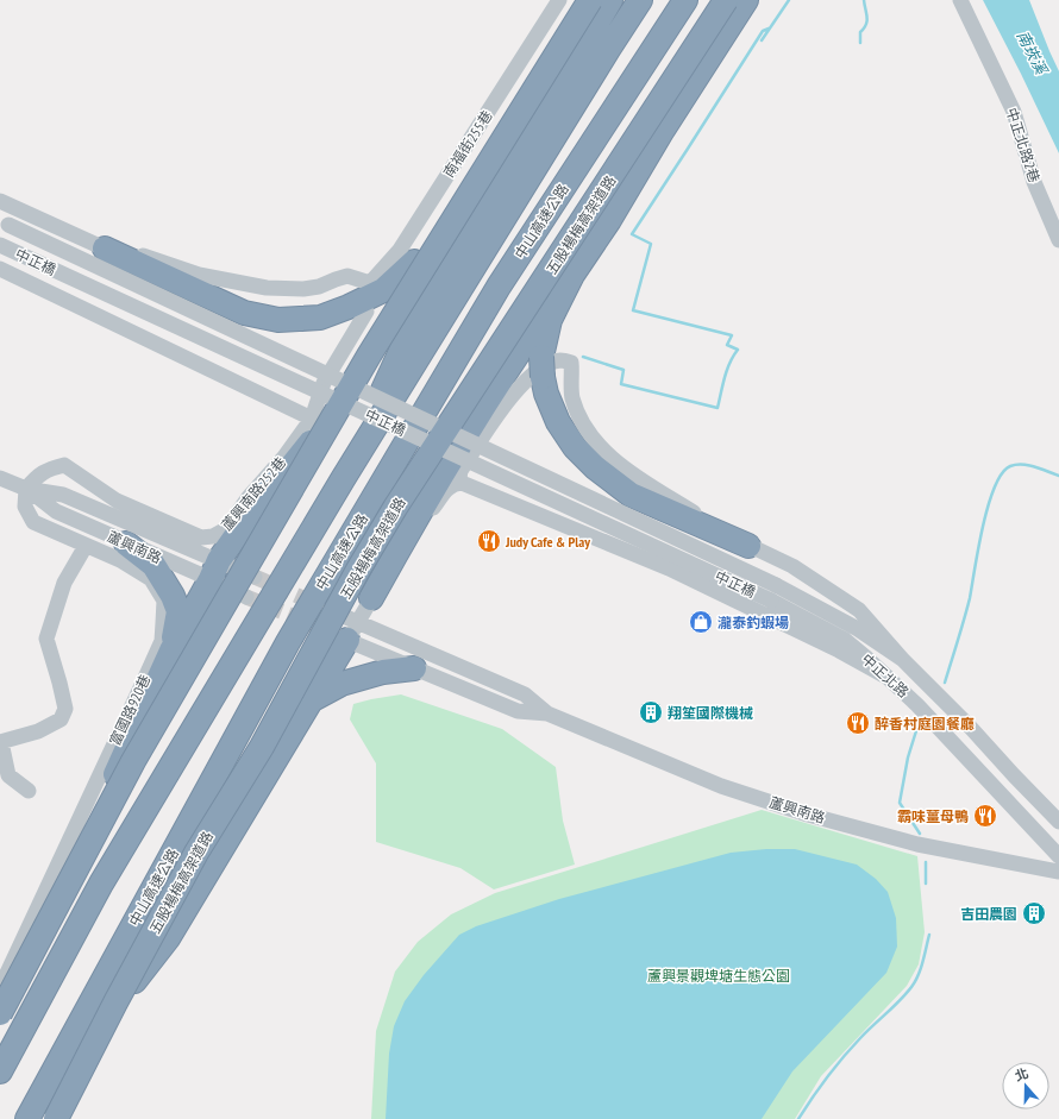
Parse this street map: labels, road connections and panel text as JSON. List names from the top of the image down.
{
  "streets": {
    "highway": ["中山高速公路", "五股楊梅高架道路"],
    "street": [
      "南福街255巷",
      "中正北路2巷",
      "中正橋",
      "蘆興南路252巷",
      "蘆興南路",
      "中正北路",
      "富國路920巷"
    ]
  },
  "crossings": [
    ["中正橋", "中正北路"],
    ["蘆興南路252巷", "蘆興南路"],
    ["蘆興南路252巷", "富國路920巷"],
    ["蘆興南路", "富國路920巷"]
  ],
  "water": ["南崁溪"],
  "parks": ["蘆興景觀埤塘生態公園"],
  "places": {
    "restaurant": ["Judy Cafe & Play", "醉香村庭園餐廳", "霸味薑母鴨"],
    "shop": ["瀧泰釣蝦場"],
    "building": ["翔笙國際機械", "吉田農園"]
  },
  "north": "top"
}
